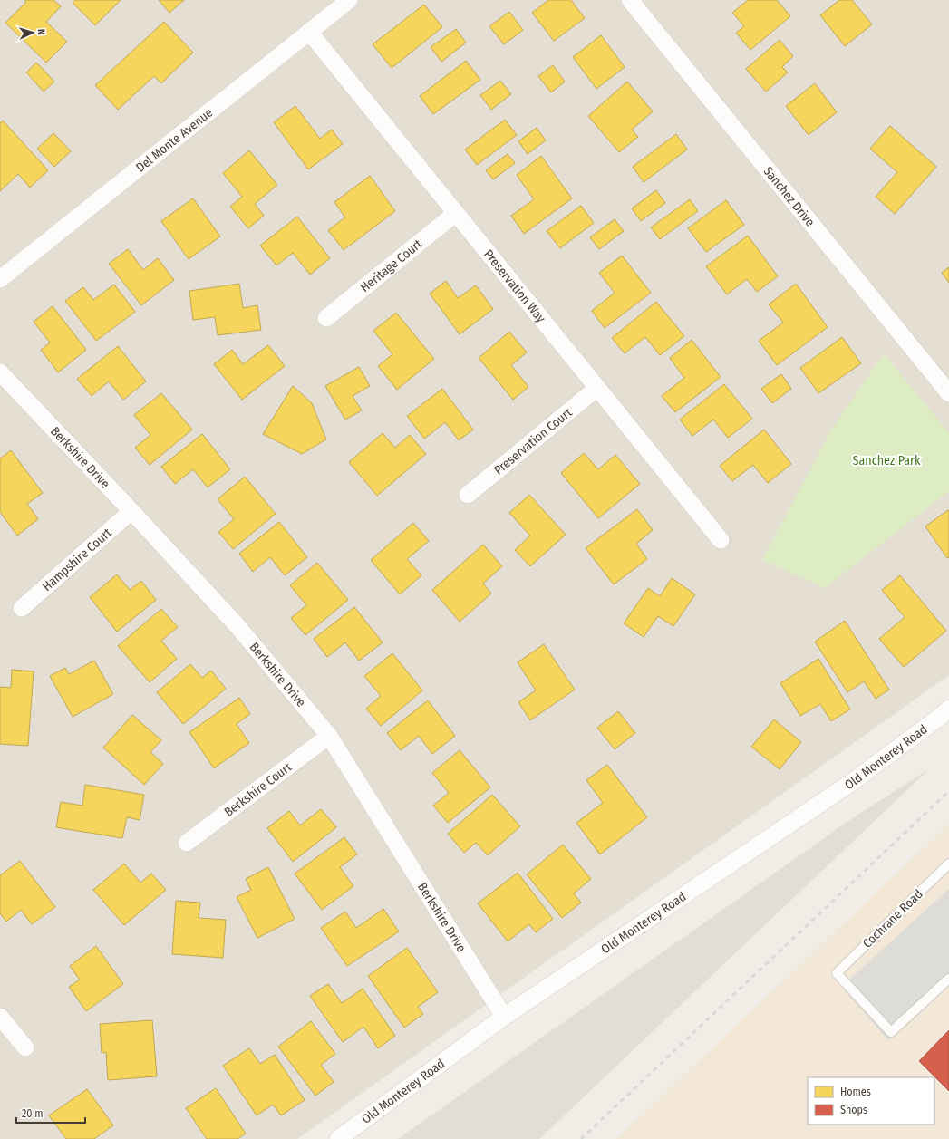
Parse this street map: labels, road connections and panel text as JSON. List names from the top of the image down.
{
  "streets": {
    "street": [
      "Del Monte Avenue",
      "Sanchez Drive",
      "Heritage Court",
      "Preservation Way",
      "Preservation Court",
      "Berkshire Drive",
      "Hampshire Court",
      "Old Monterey Road",
      "Berkshire Court"
    ],
    "lane": ["Cochrane Road"]
  },
  "crossings": [
    ["Del Monte Avenue", "Preservation Way"],
    ["Heritage Court", "Preservation Way"],
    ["Preservation Way", "Preservation Court"],
    ["Berkshire Drive", "Hampshire Court"],
    ["Berkshire Drive", "Old Monterey Road"],
    ["Berkshire Drive", "Berkshire Court"]
  ],
  "parks": ["Sanchez Park"],
  "legend": ["Homes", "Shops"],
  "scale_bar": "20 m",
  "north": "right"
}
